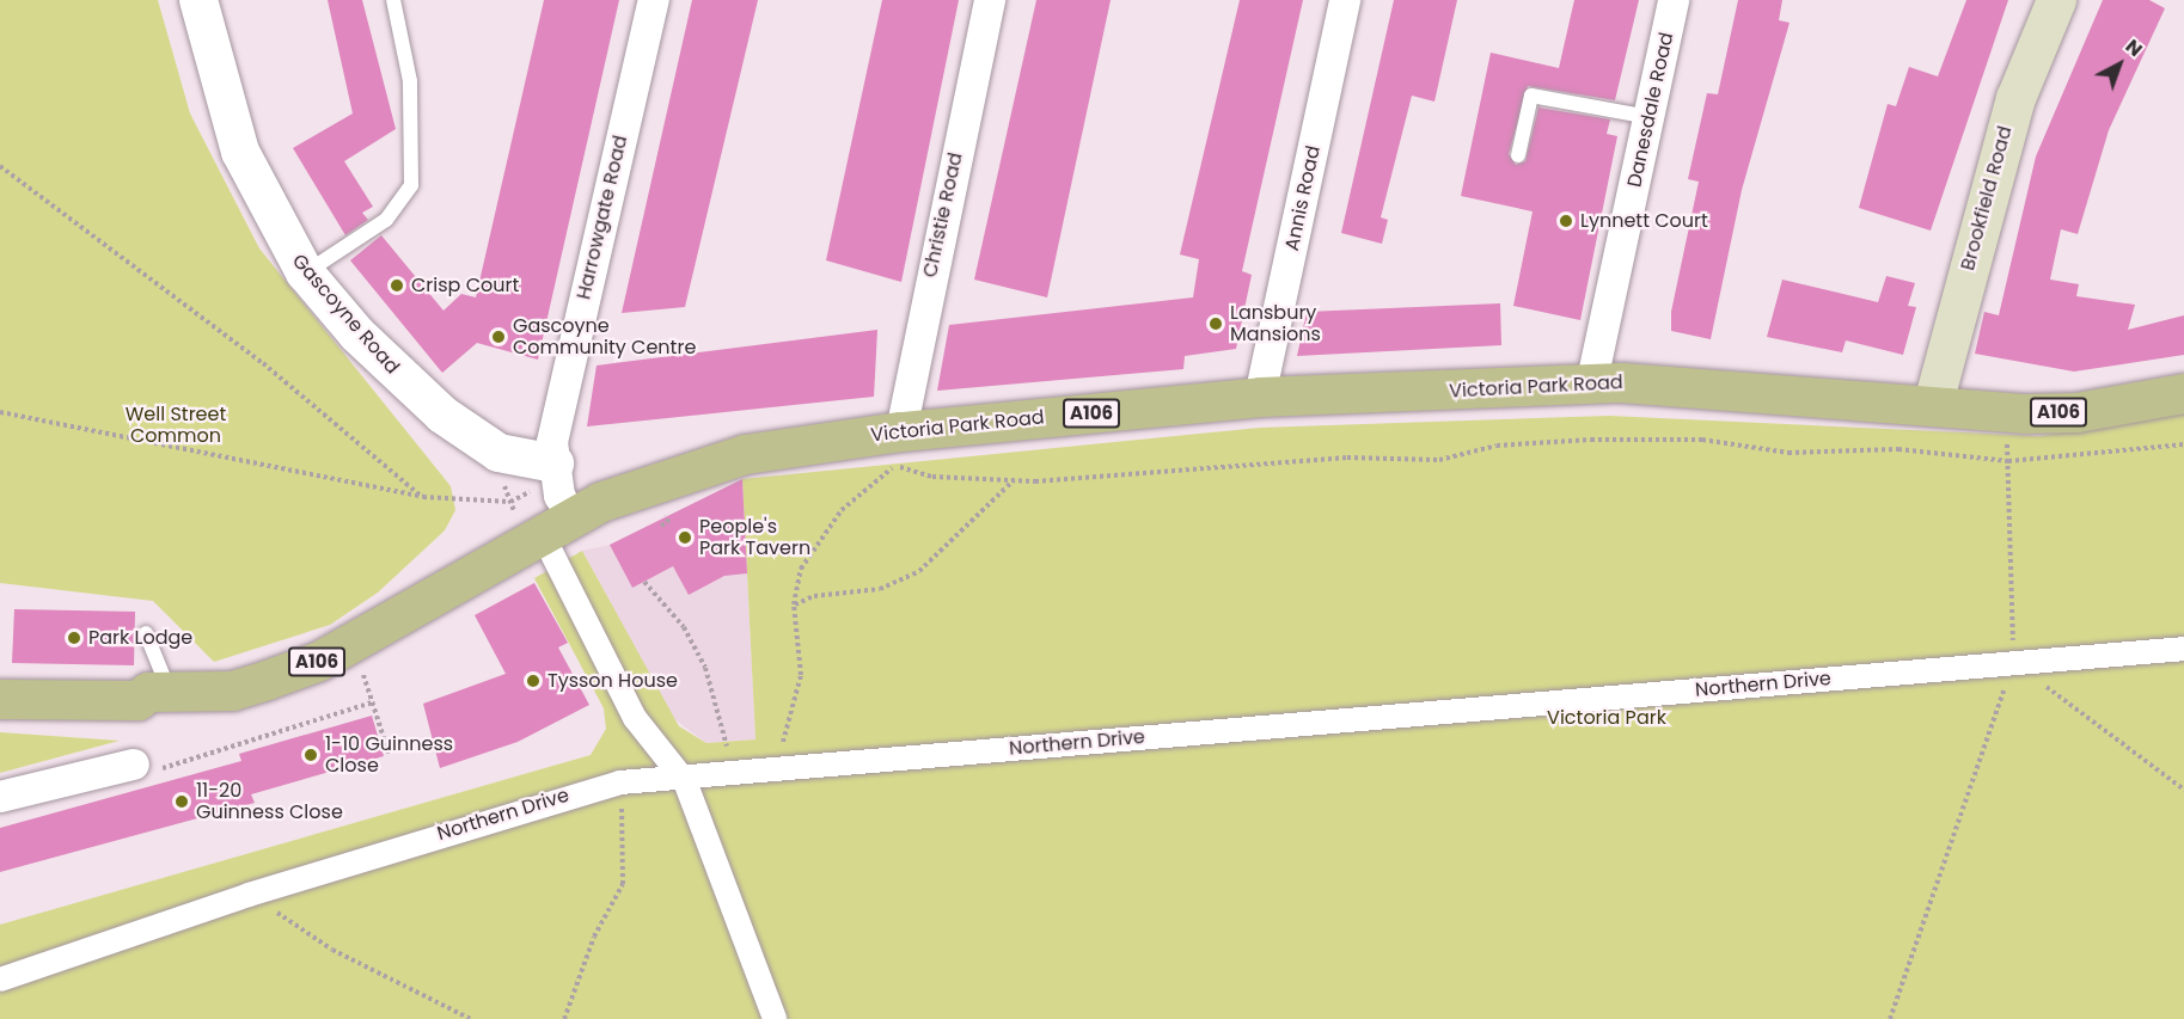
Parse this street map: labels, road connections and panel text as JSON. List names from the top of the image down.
{
  "streets": {
    "main road": ["Brookfield Road", "Victoria Park Road", "A106"],
    "street": [
      "Danesdale Road",
      "Annis Road",
      "Christie Road",
      "Harrowgate Road",
      "Gascoyne Road",
      "Northern Drive"
    ]
  },
  "crossings": [
    ["Danesdale Road", "Victoria Park Road"],
    ["Annis Road", "Victoria Park Road"],
    ["Brookfield Road", "Victoria Park Road"],
    ["Christie Road", "Victoria Park Road"],
    ["Harrowgate Road", "Gascoyne Road"],
    ["Harrowgate Road", "Victoria Park Road"]
  ],
  "parks": ["Well Street Common", "Victoria Park"],
  "places": [
    "Lynnett Court",
    "Crisp Court",
    "Lansbury Mansions",
    "Gascoyne Community Centre",
    "People's Park Tavern",
    "Park Lodge",
    "Tysson House",
    "1-10 Guinness Close",
    "11-20 Guinness Close"
  ],
  "north": "top right"
}
